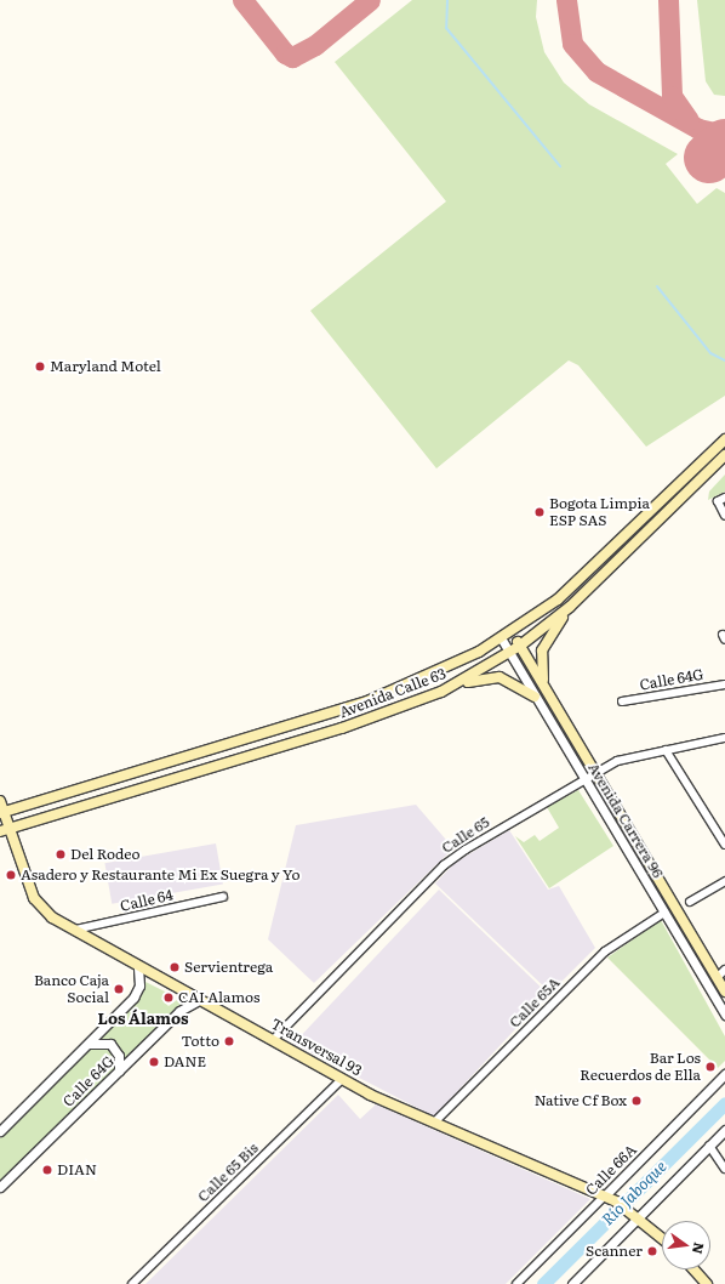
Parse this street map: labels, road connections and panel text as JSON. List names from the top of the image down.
{
  "streets": {
    "main road": ["Avenida Calle 63", "Avenida Carrera 96", "Transversal 93"],
    "street": [
      "Calle 64G",
      "Calle 65",
      "Calle 64",
      "Calle 65A",
      "Calle 66A",
      "Calle 65 Bis"
    ]
  },
  "crossings": [
    ["Calle 64G", "Transversal 93"],
    ["Avenida Calle 63", "Avenida Carrera 96"],
    ["Avenida Calle 63", "Transversal 93"],
    ["Avenida Carrera 96", "Calle 65"],
    ["Avenida Carrera 96", "Calle 65A"],
    ["Calle 65", "Transversal 93"],
    ["Calle 64", "Transversal 93"],
    ["Calle 65A", "Transversal 93"],
    ["Transversal 93", "Calle 66A"],
    ["Transversal 93", "Calle 65 Bis"]
  ],
  "districts": ["Los Álamos"],
  "water": ["Río Jaboque"],
  "places": [
    "Maryland Motel",
    "Bogota Limpia ESP SAS",
    "Del Rodeo",
    "Asadero y Restaurante Mi Ex Suegra y Yo",
    "Servientrega",
    "Banco Caja Social",
    "CAI Alamos",
    "Totto",
    "DANE",
    "Bar Los Recuerdos de Ella",
    "Native Cf Box",
    "DIAN",
    "Scanner"
  ],
  "north": "right"
}
